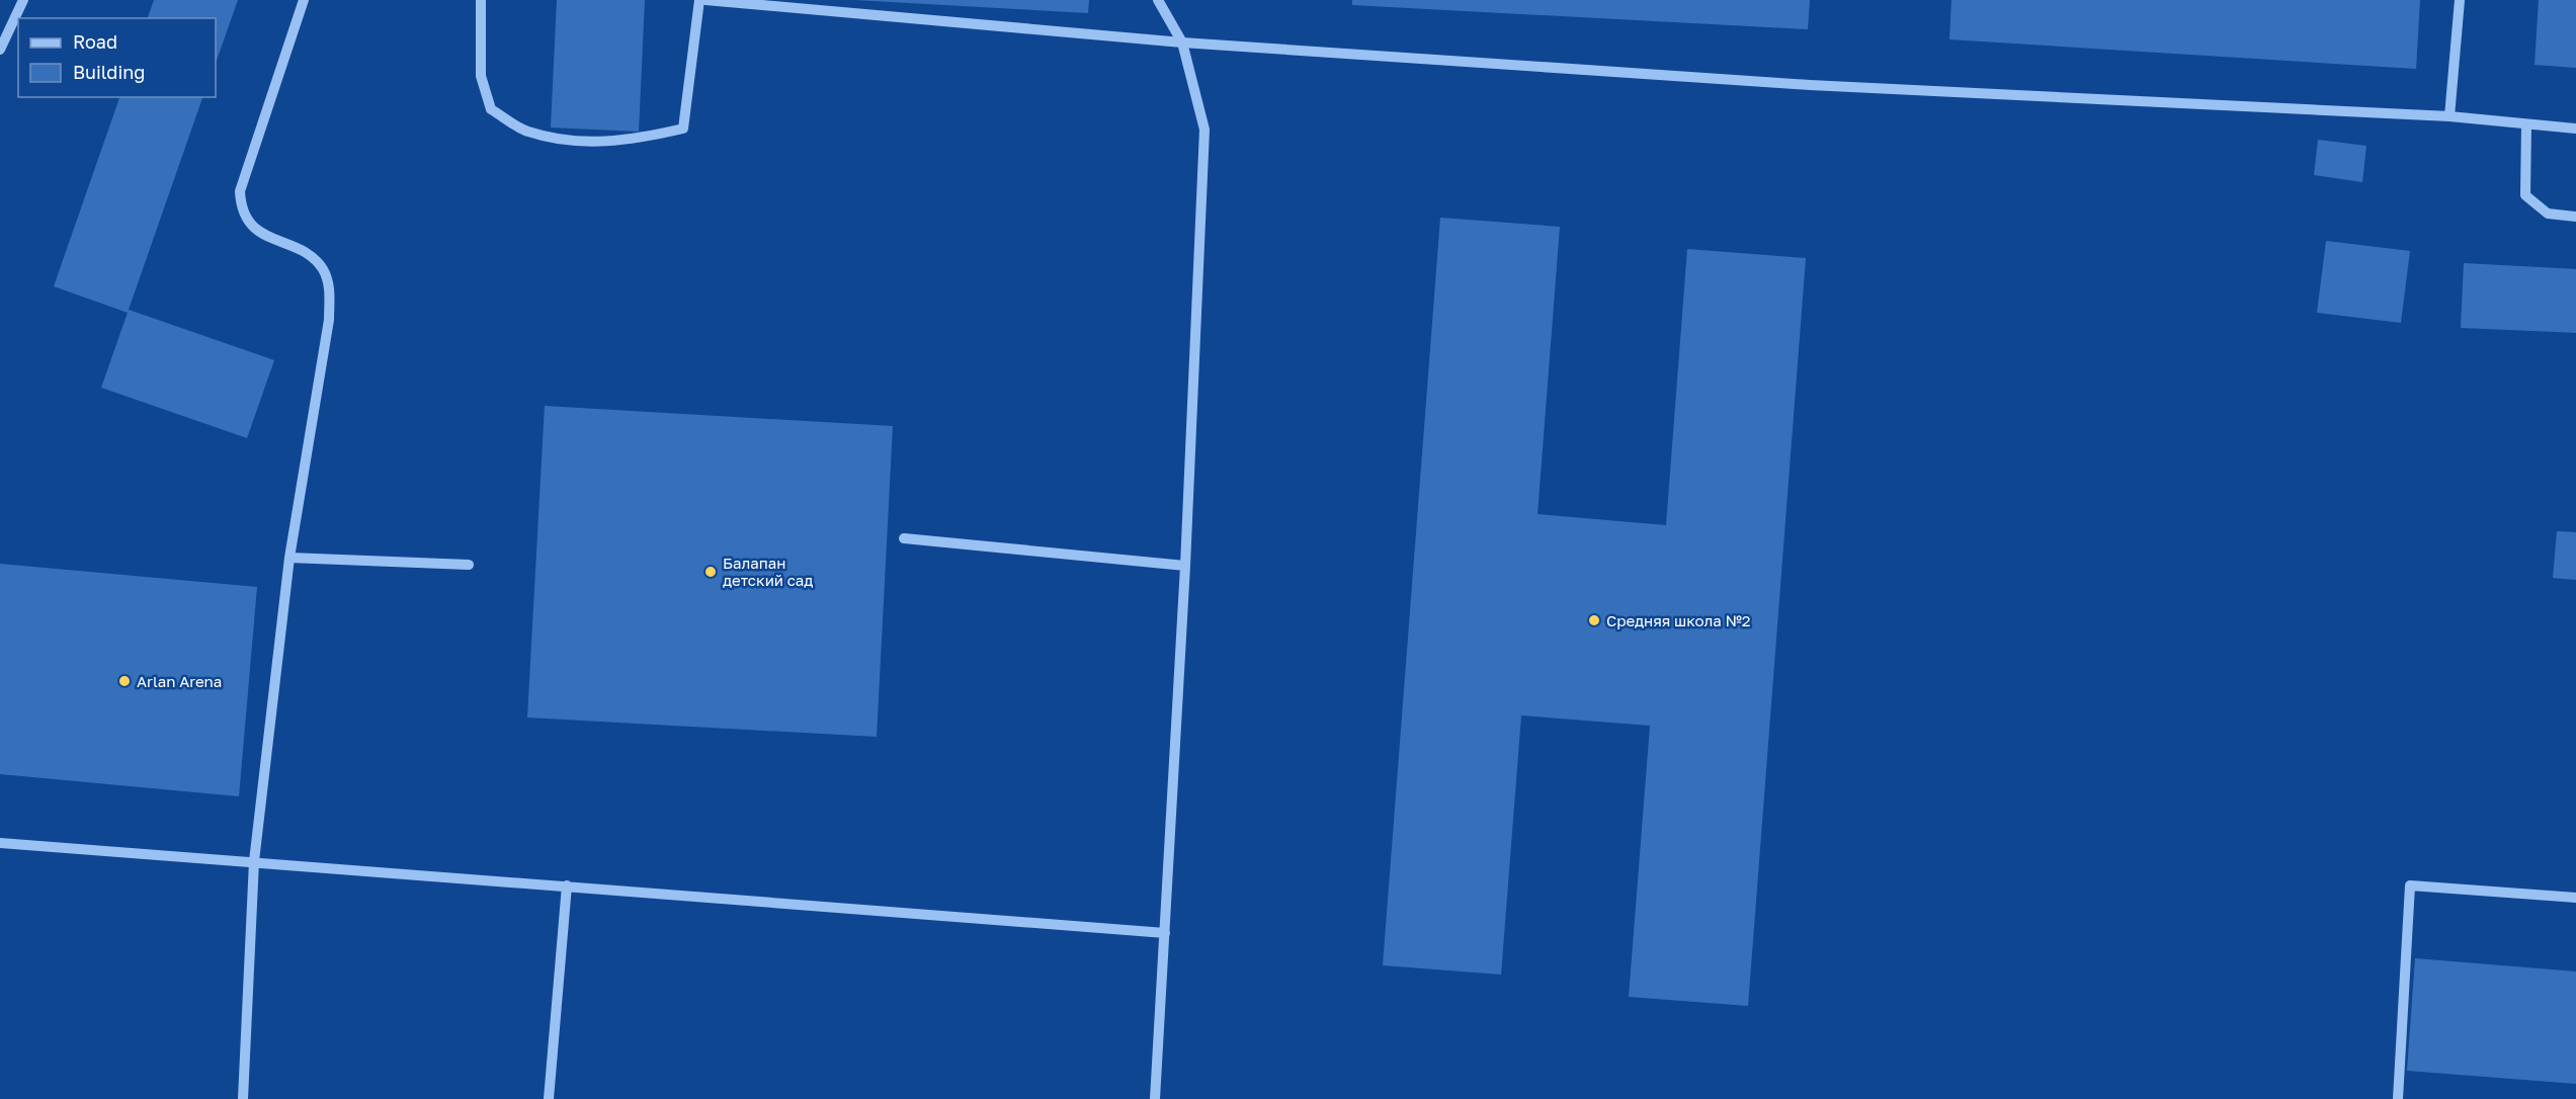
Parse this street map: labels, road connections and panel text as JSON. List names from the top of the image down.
{
  "places": ["Балапан детский сад", "Средняя школа №2", "Arlan Arena"],
  "legend": ["Road", "Building"]
}
